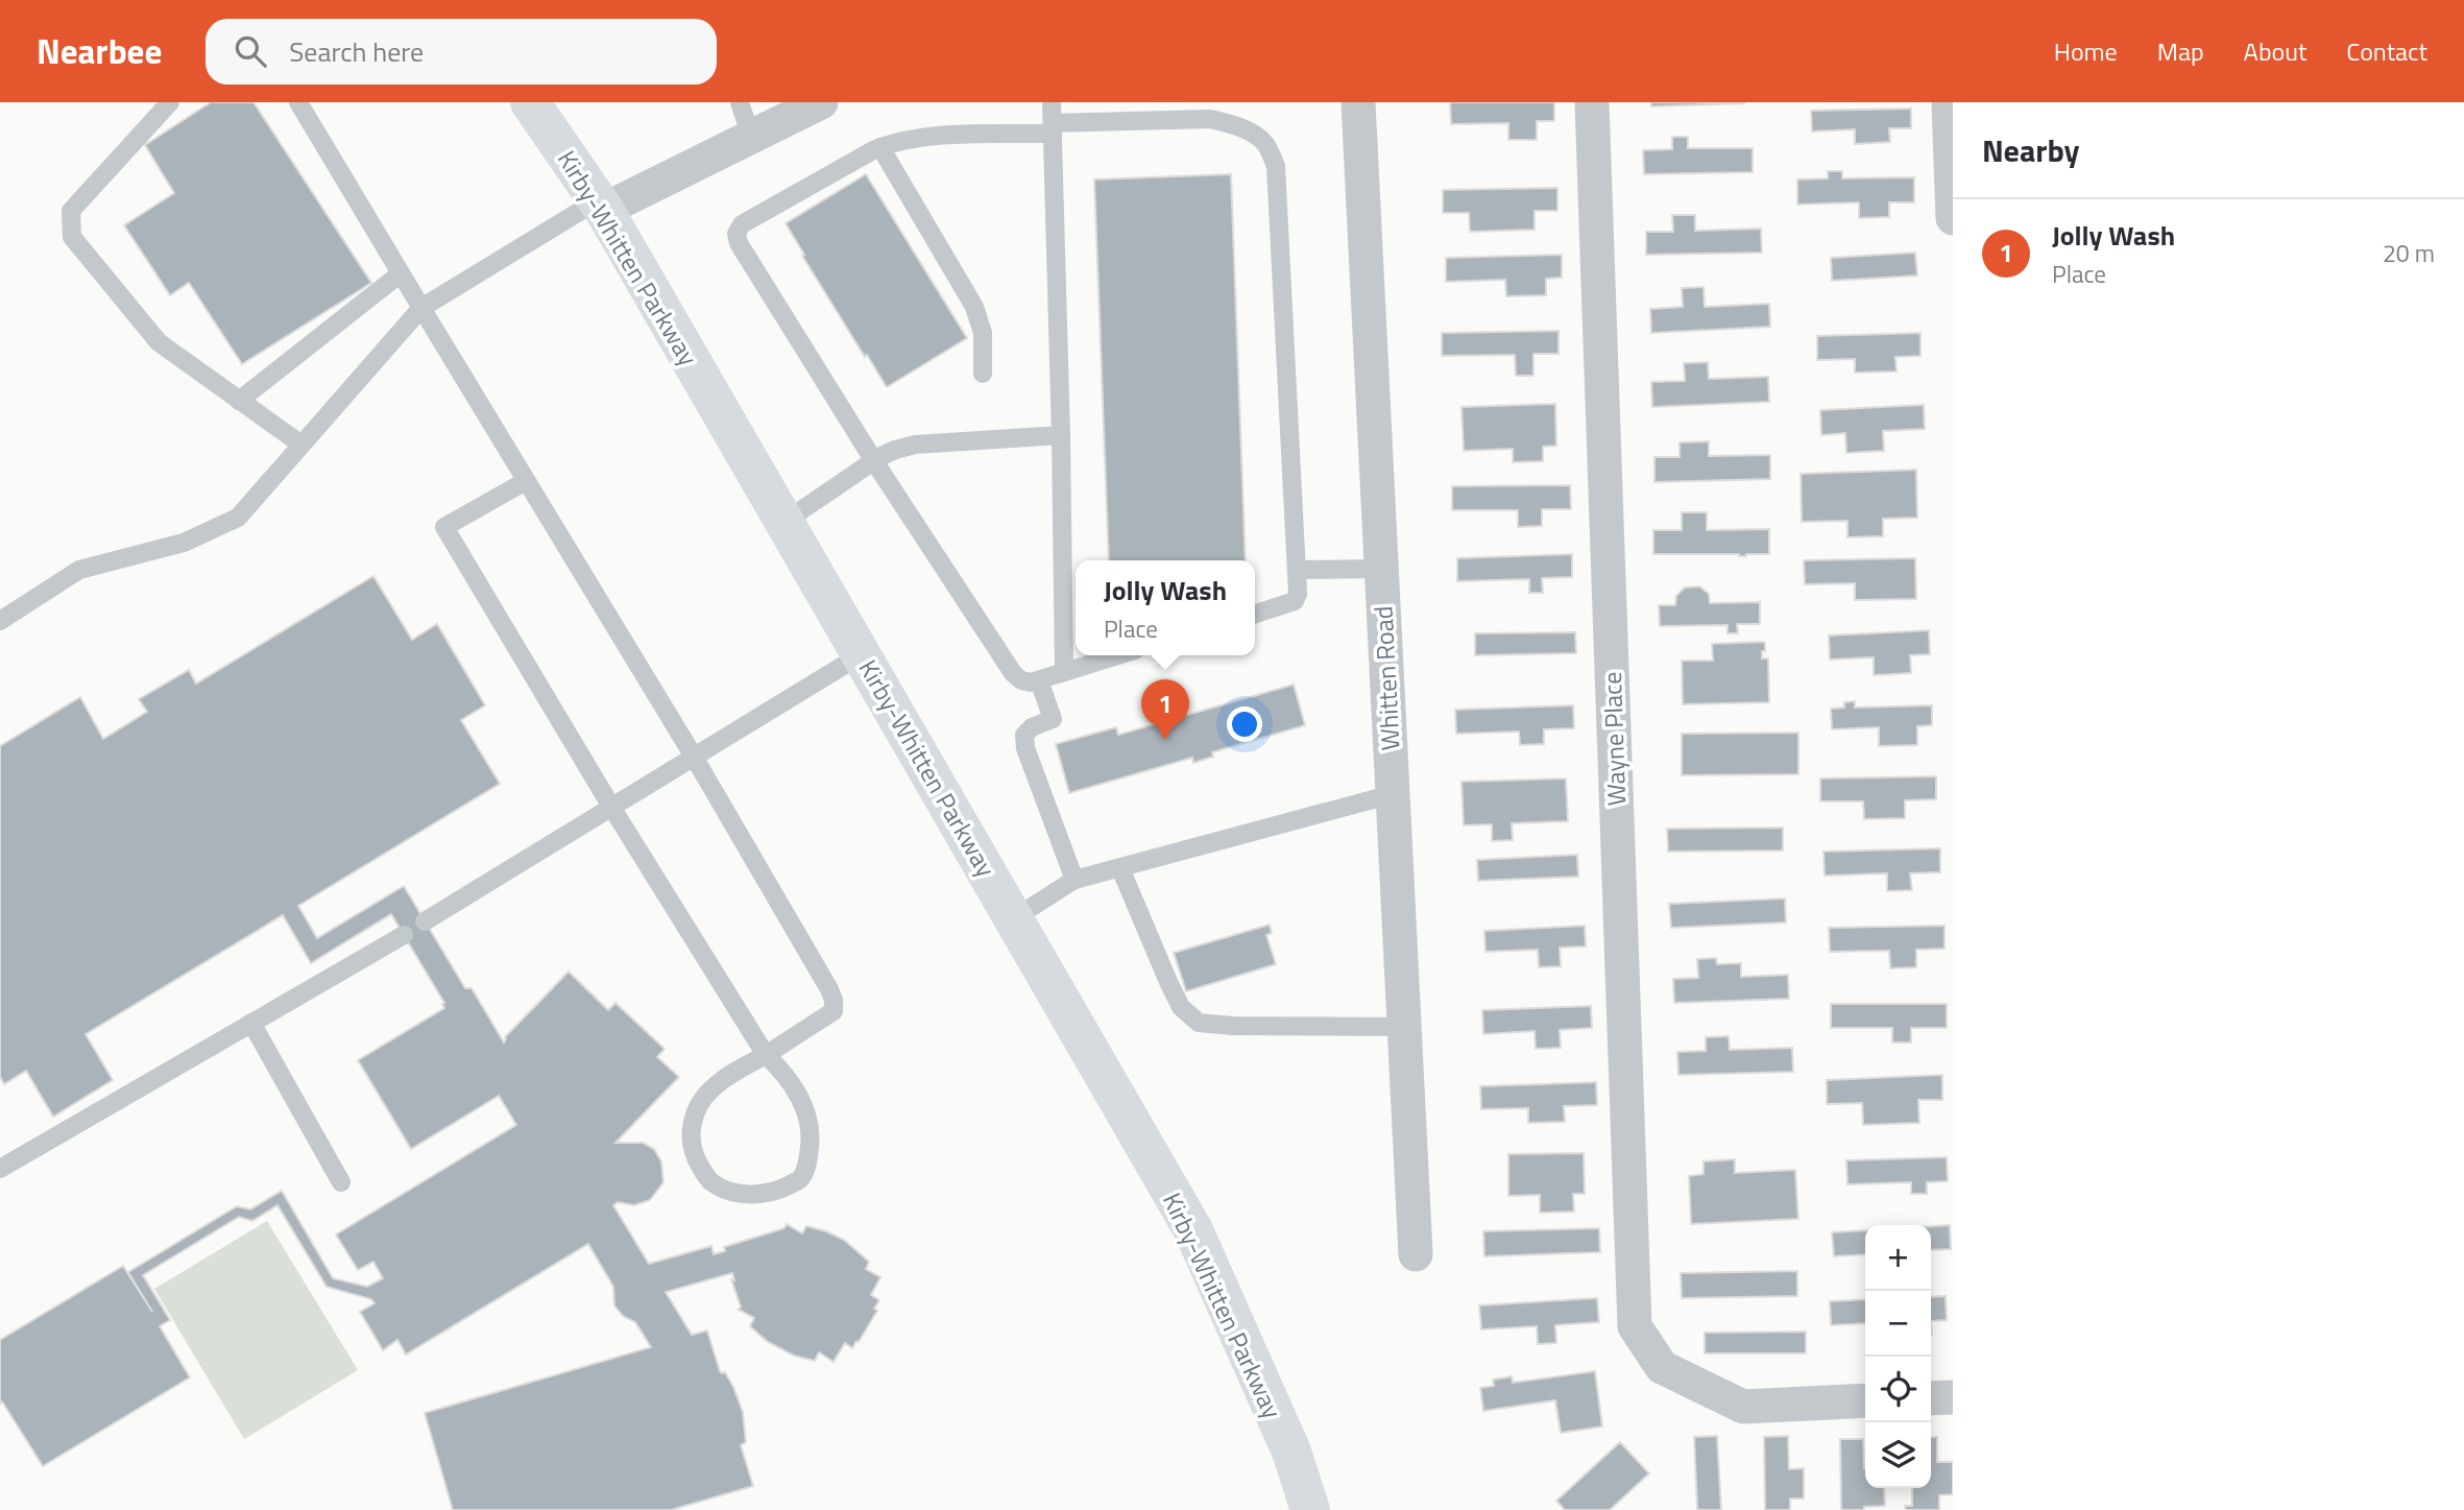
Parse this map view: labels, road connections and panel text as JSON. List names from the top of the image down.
{
  "streets": {
    "main road": ["Kirby-Whitten Parkway"],
    "street": ["Whitten Road", "Wayne Place"]
  },
  "page": {
    "header": "Nearbee",
    "search": "Search here",
    "nav": [
      "Home",
      "Map",
      "About",
      "Contact"
    ],
    "heading": "Nearby",
    "list": [
      {
        "mark": "1",
        "name": "Jolly Wash",
        "note": "Place",
        "value": "20 m"
      }
    ],
    "popup": ["Jolly Wash", "Place"],
    "pins": "1",
    "map_buttons": ["+", "−"]
  }
}
